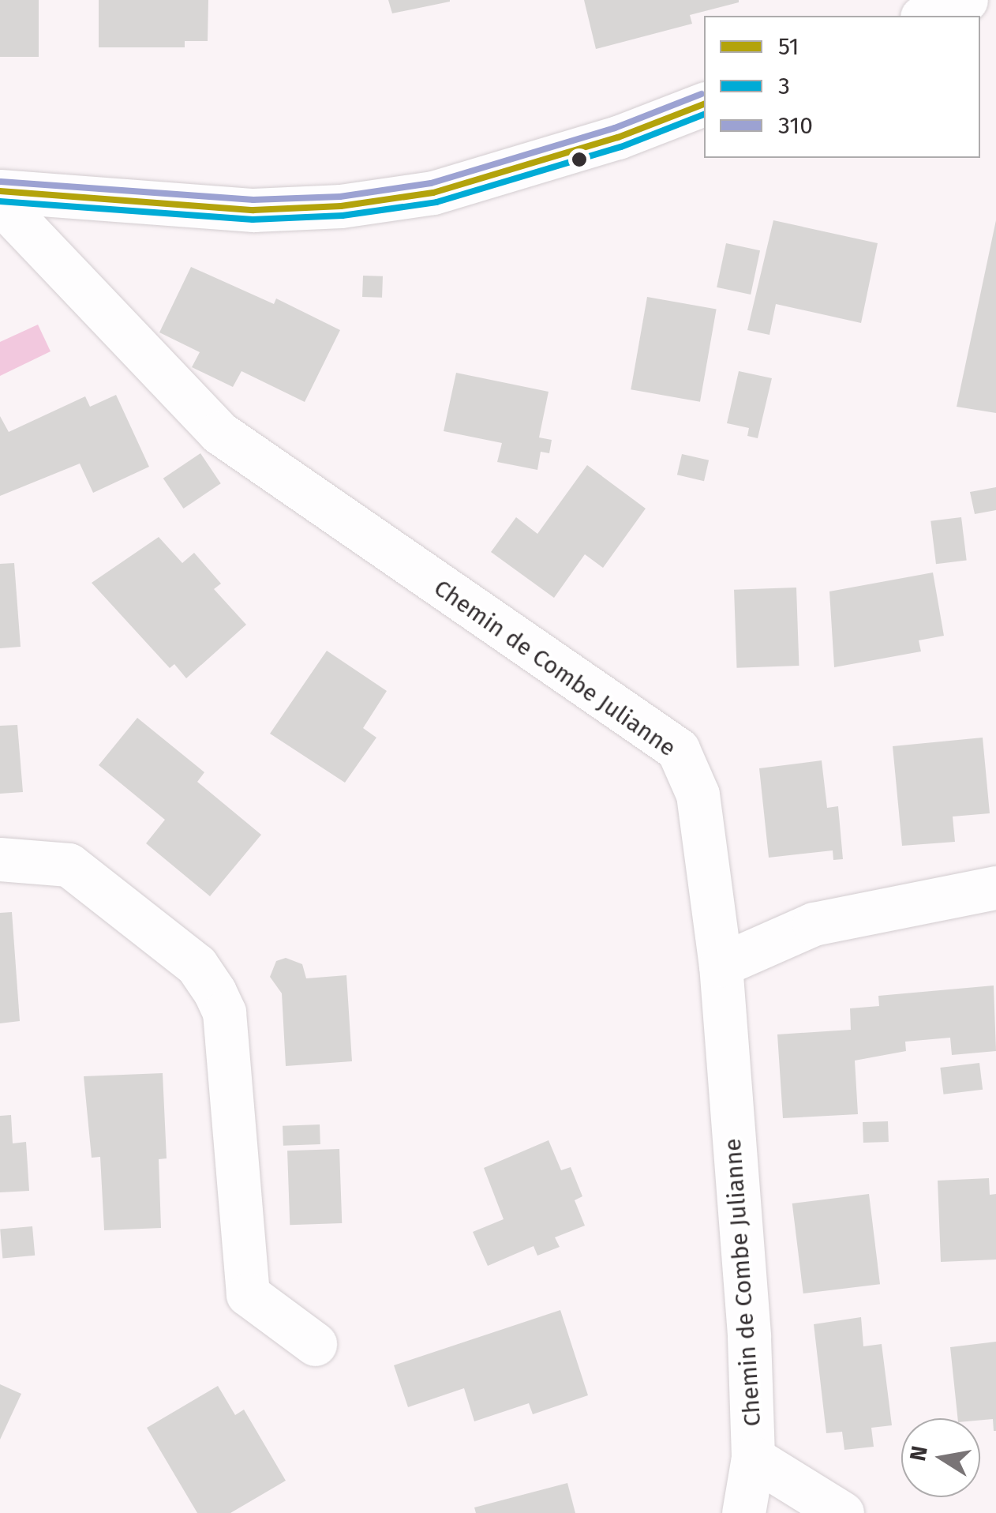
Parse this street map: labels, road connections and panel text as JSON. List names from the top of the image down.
{
  "streets": {
    "street": ["Chemin de Combe Julianne"]
  },
  "lines": ["transit line 310", "transit line 51", "transit line 3"],
  "legend": ["51", "3", "310"],
  "north": "left"
}
